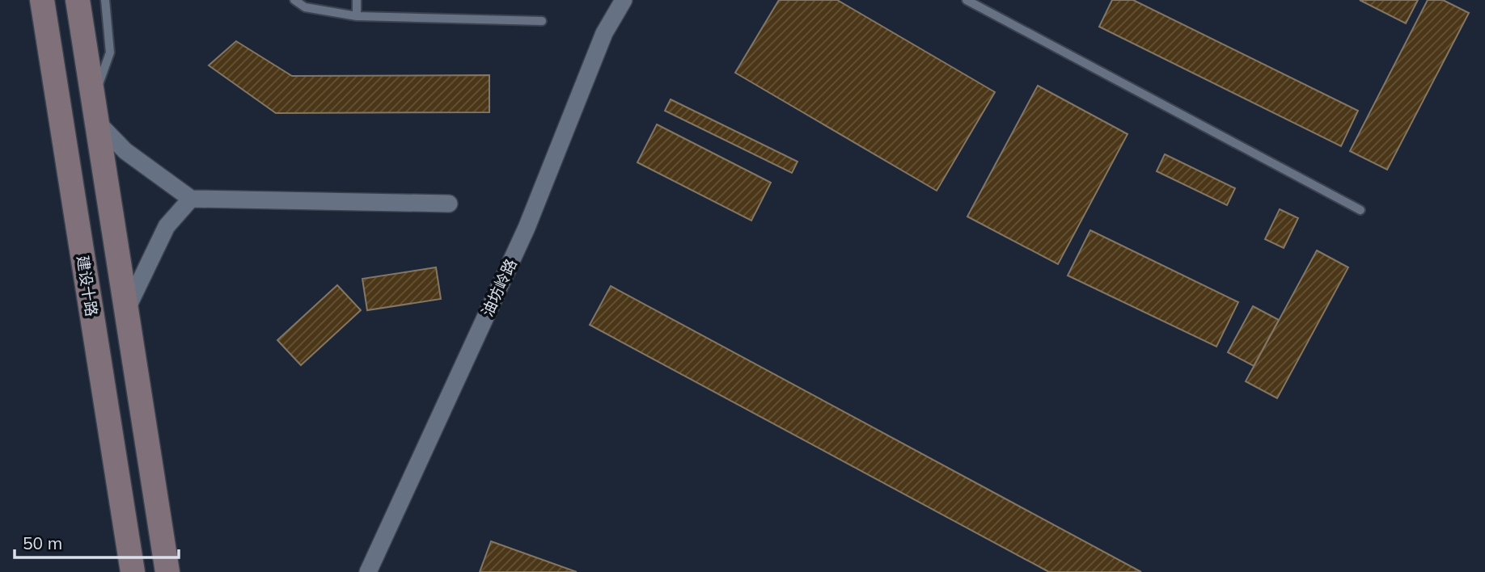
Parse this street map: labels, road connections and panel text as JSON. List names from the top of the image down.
{
  "streets": {
    "main road": ["建设十路"],
    "street": ["油坊岭路"]
  },
  "scale_bar": "50 m"
}
